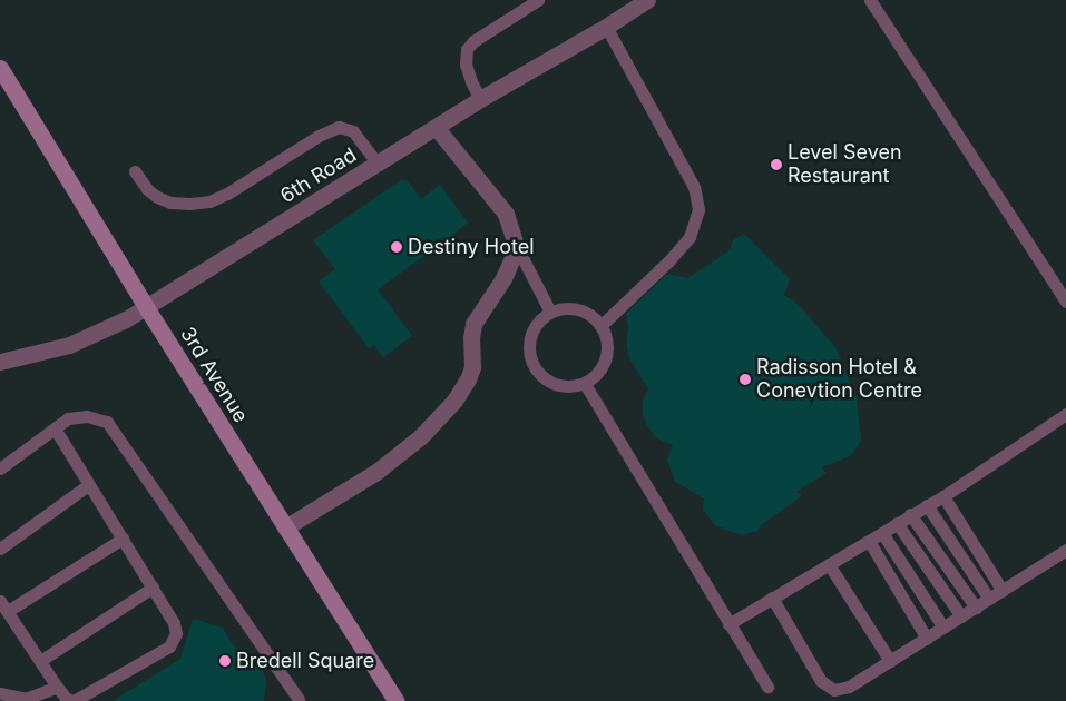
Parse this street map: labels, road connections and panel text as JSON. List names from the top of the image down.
{
  "streets": {
    "main road": ["3rd Avenue"],
    "street": ["6th Road"]
  },
  "crossings": [
    ["6th Road", "3rd Avenue"]
  ],
  "places": [
    "Level Seven Restaurant",
    "Destiny Hotel",
    "Radisson Hotel & Conevtion Centre",
    "Bredell Square"
  ]
}
